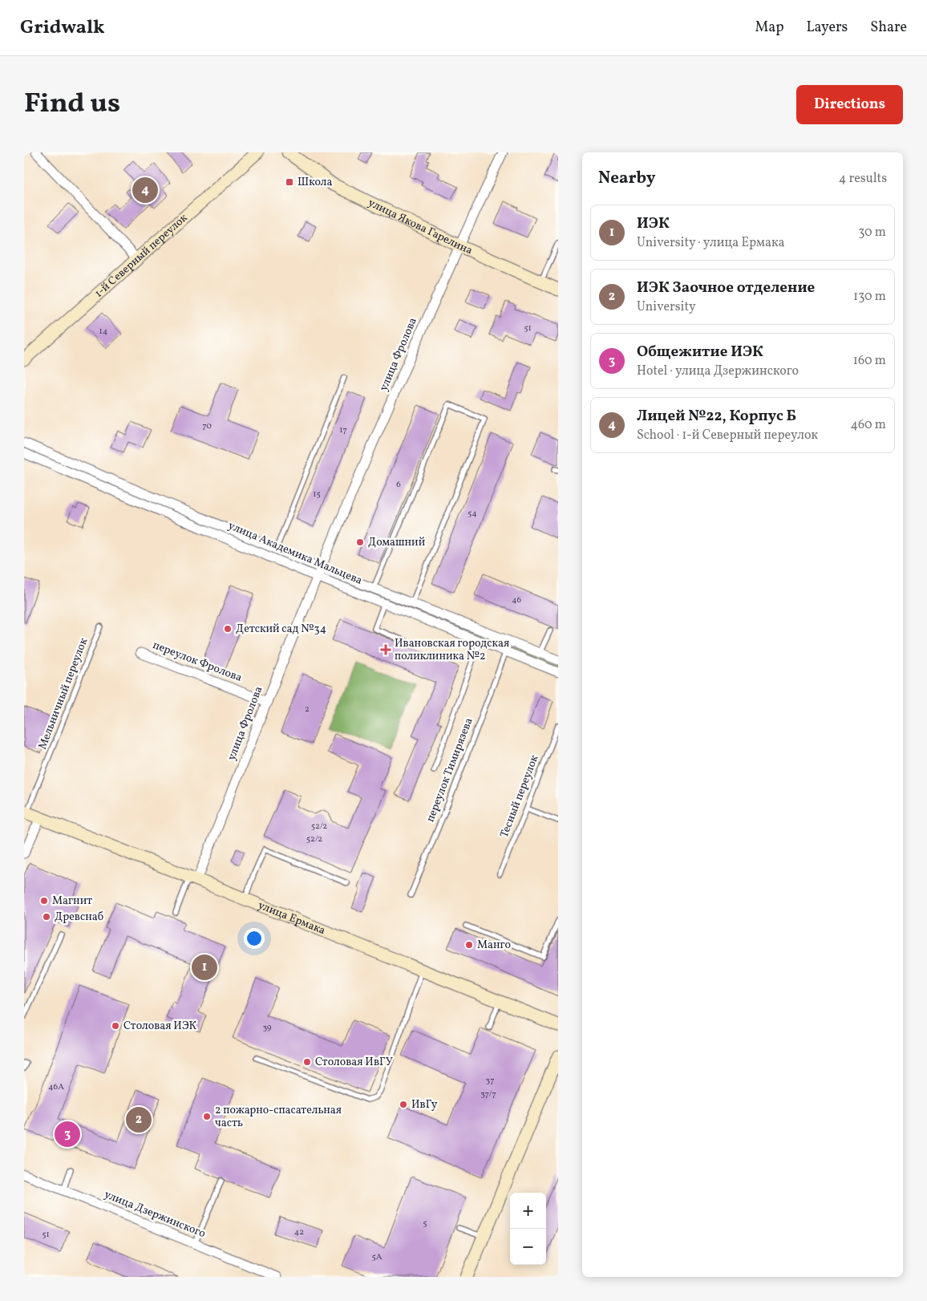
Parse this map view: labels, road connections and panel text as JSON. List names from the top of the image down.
{
  "streets": {
    "main road": ["улица Якова Гарелина", "1-й Северный переулок", "улица Ермака"],
    "street": [
      "улица Фролова",
      "улица Академика Мальцева",
      "переулок Фролова",
      "улица Дзержинского"
    ],
    "lane": ["Мельничный переулок", "переулок Тимирязева", "Тесный переулок"]
  },
  "crossings": [
    ["улица Якова Гарелина", "улица Фролова"],
    ["улица Фролова", "улица Академика Мальцева"],
    ["улица Фролова", "переулок Фролова"],
    ["улица Фролова", "улица Ермака"],
    ["улица Академика Мальцева", "переулок Тимирязева"],
    ["Мельничный переулок", "улица Ермака"]
  ],
  "places": {
    "transit": ["Школа"],
    "other": [
      "Домашний",
      "Детский сад №34",
      "Магнит",
      "Древснаб",
      "Манго",
      "Столовая ИЭК",
      "Столовая ИвГУ",
      "ИвГу",
      "2 пожарно-спасательная часть"
    ],
    "health": ["Ивановская городская поликлиника №2"]
  },
  "house_numbers": [
    "51",
    "14",
    "70",
    "17",
    "6",
    "15",
    "54",
    "46",
    "2",
    "52/2",
    "52/2",
    "39",
    "37",
    "46А",
    "37/7",
    "5",
    "42",
    "51",
    "5А"
  ],
  "page": {
    "header": "Gridwalk",
    "nav": ["Map", "Layers", "Share"],
    "title": "Find us",
    "buttons": "Directions",
    "heading": ["Nearby", "4 results"],
    "pins": [
      "4",
      "1",
      "2",
      "3"
    ],
    "list": [
      {
        "mark": "1",
        "name": "ИЭК",
        "note": "University · улица Ермака",
        "value": "30 m"
      },
      {
        "mark": "2",
        "name": "ИЭК Заочное отделение",
        "note": "University",
        "value": "130 m"
      },
      {
        "mark": "3",
        "name": "Общежитие ИЭК",
        "note": "Hotel · улица Дзержинского",
        "value": "160 m"
      },
      {
        "mark": "4",
        "name": "Лицей №22, Корпус Б",
        "note": "School · 1-й Северный переулок",
        "value": "460 m"
      }
    ],
    "map_buttons": ["+", "−"]
  }
}
